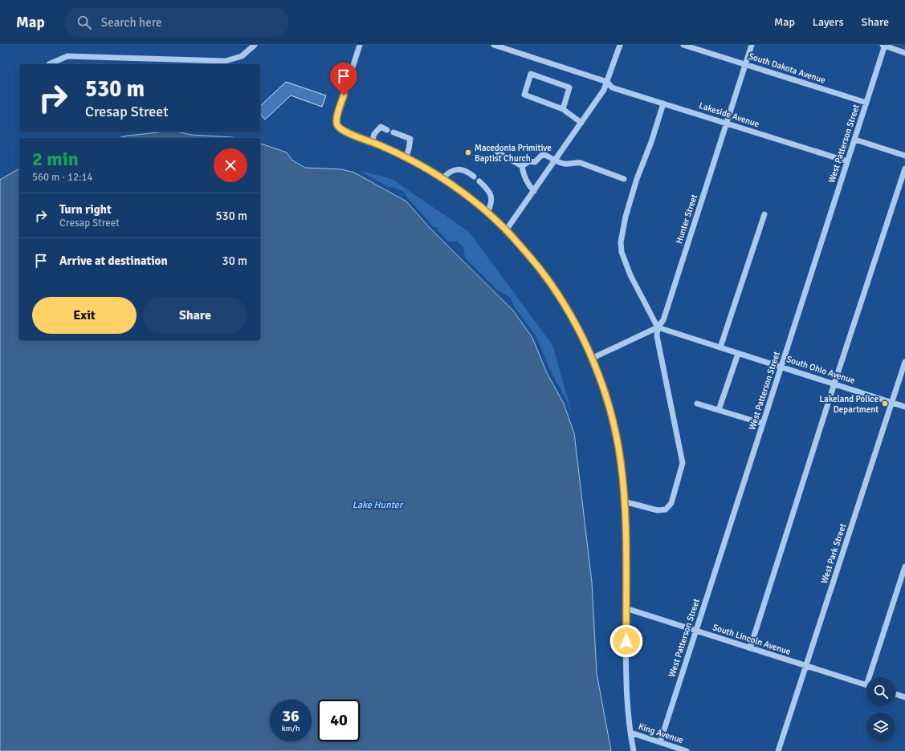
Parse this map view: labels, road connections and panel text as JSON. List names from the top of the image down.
{
  "streets": {
    "street": [
      "South Dakota Avenue",
      "Lakeside Avenue",
      "West Patterson Street",
      "Hunter Street",
      "South Ohio Avenue",
      "West Park Street",
      "South Lincoln Avenue",
      "King Avenue"
    ]
  },
  "crossings": [
    ["South Dakota Avenue", "West Patterson Street"],
    ["South Dakota Avenue", "Hunter Street"],
    ["Lakeside Avenue", "West Patterson Street"],
    ["Lakeside Avenue", "Hunter Street"],
    ["West Patterson Street", "South Ohio Avenue"],
    ["West Patterson Street", "South Lincoln Avenue"],
    ["West Patterson Street", "King Avenue"],
    ["Hunter Street", "South Ohio Avenue"],
    ["South Ohio Avenue", "West Park Street"],
    ["West Park Street", "South Lincoln Avenue"]
  ],
  "water": ["Lake Hunter"],
  "places": ["Macedonia Primitive Baptist Church", "Lakeland Police Department"],
  "page": {
    "header": "Map",
    "search": "Search here",
    "nav": ["Map", "Layers", "Share"],
    "turn": ["530 m", "Cresap Street"],
    "heading": ["2 min", "560 m · 12:14"],
    "list": [
      {
        "name": "Turn right",
        "note": "Cresap Street",
        "value": "530 m"
      },
      {
        "name": "Arrive at destination",
        "value": "30 m"
      }
    ],
    "buttons": ["Exit", "Share"],
    "speed": "36 km/h",
    "limit": "40"
  }
}
